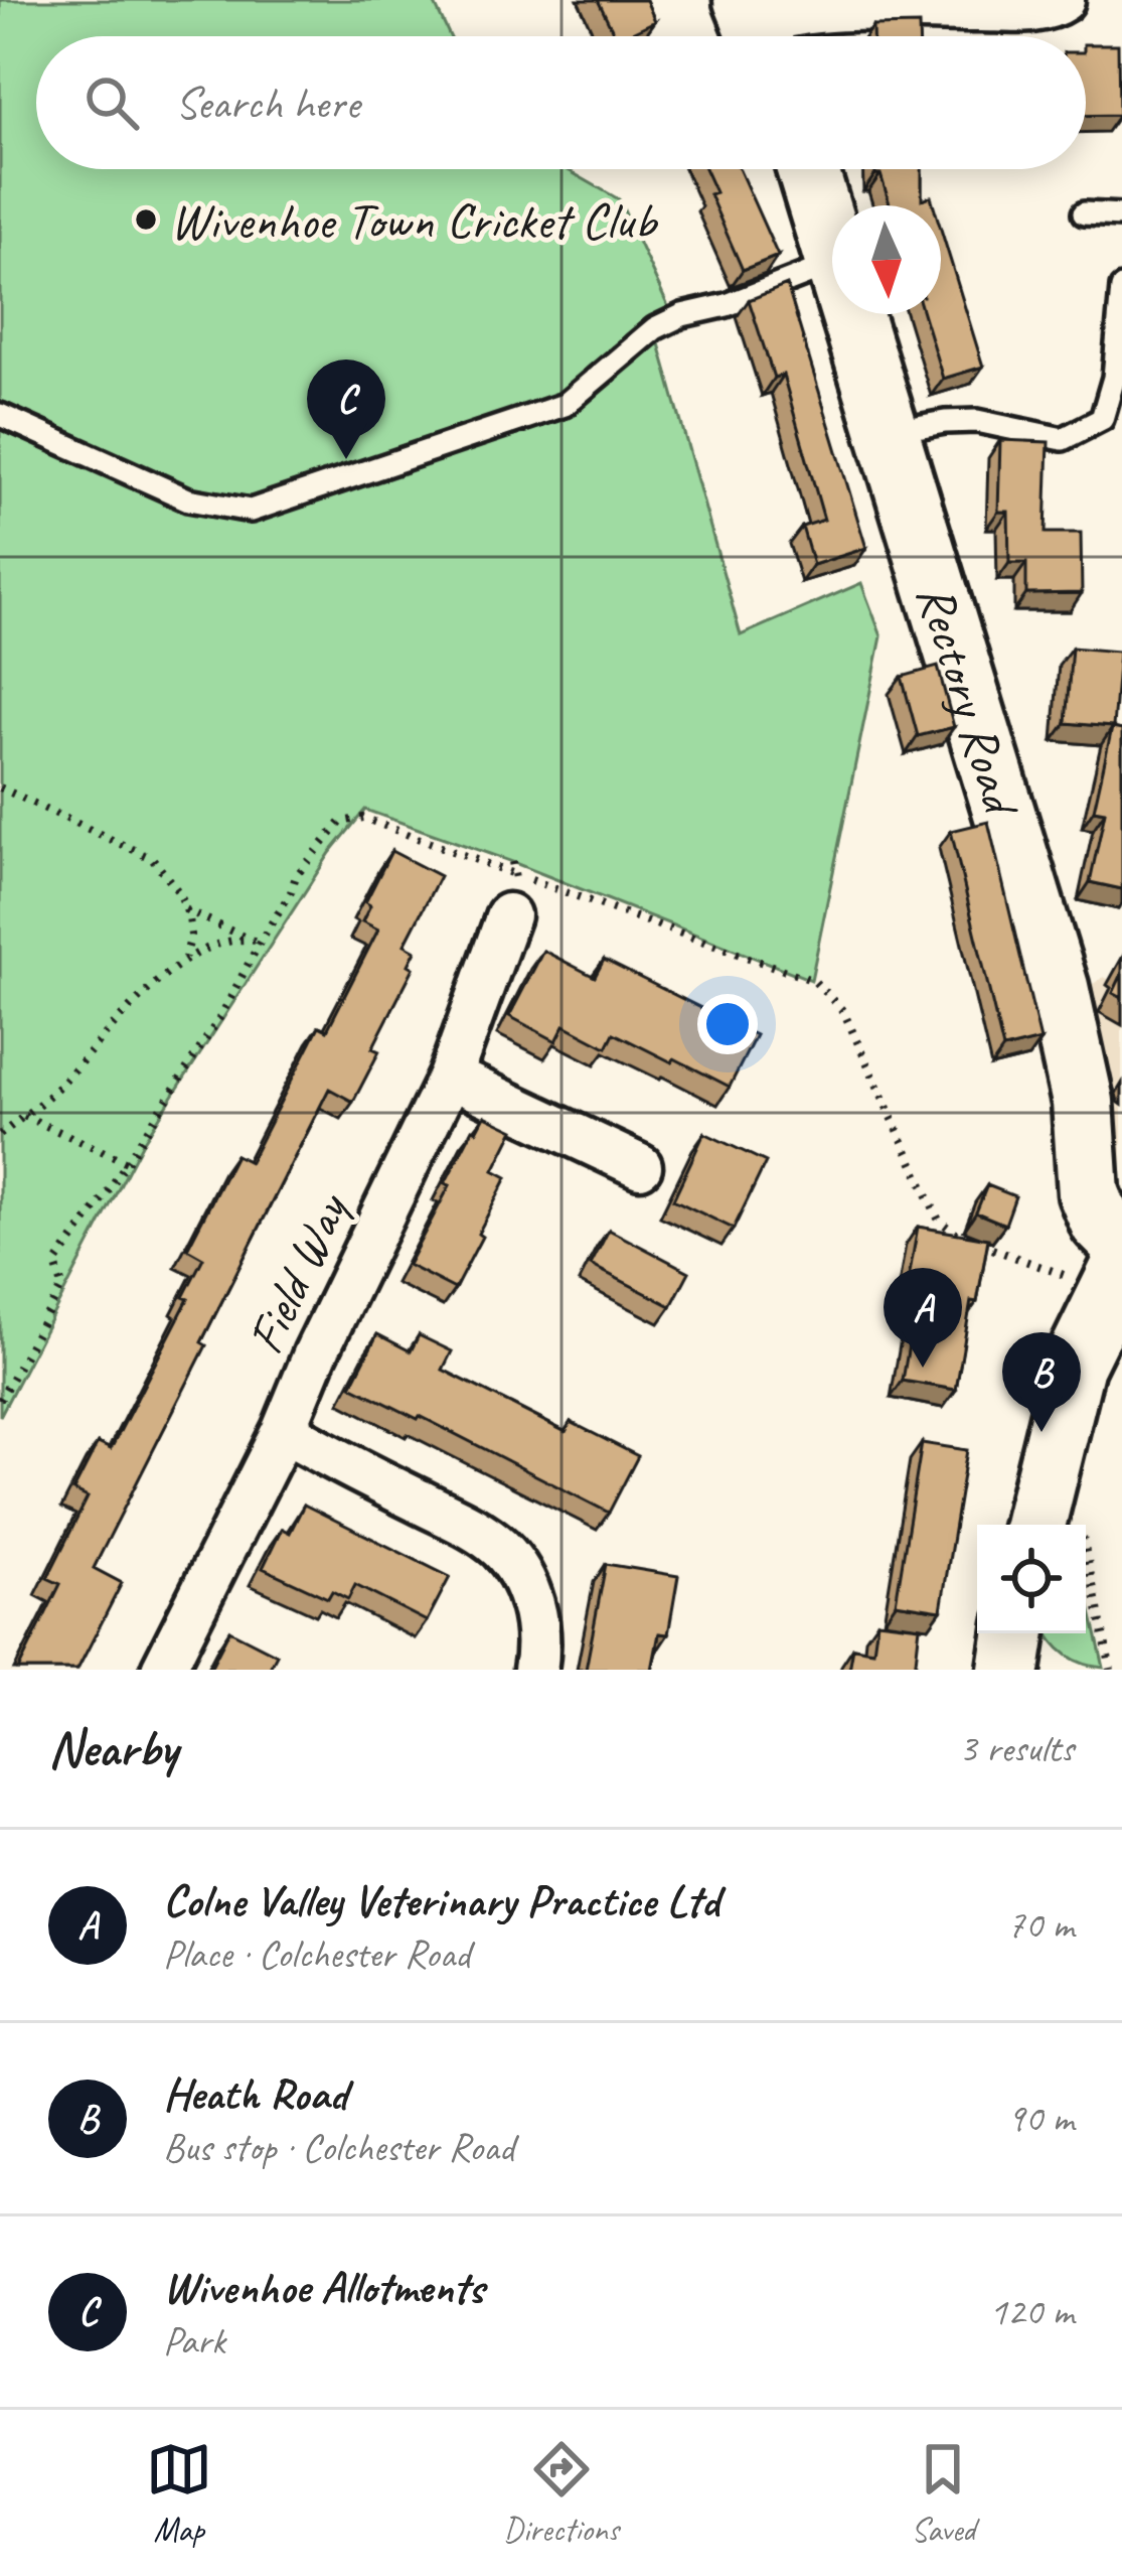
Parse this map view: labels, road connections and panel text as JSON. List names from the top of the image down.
{
  "streets": {
    "street": ["Rectory Road", "Field Way"]
  },
  "places": ["Wivenhoe Town Cricket Club"],
  "north": "bottom",
  "page": {
    "search": "Search here",
    "pins": ["C", "A", "B"],
    "heading": ["Nearby", "3 results"],
    "list": [
      {
        "mark": "A",
        "name": "Colne Valley Veterinary Practice Ltd",
        "note": "Place · Colchester Road",
        "value": "70 m"
      },
      {
        "mark": "B",
        "name": "Heath Road",
        "note": "Bus stop · Colchester Road",
        "value": "90 m"
      },
      {
        "mark": "C",
        "name": "Wivenhoe Allotments",
        "note": "Park",
        "value": "120 m"
      }
    ],
    "nav": ["Map", "Directions", "Saved"]
  }
}
